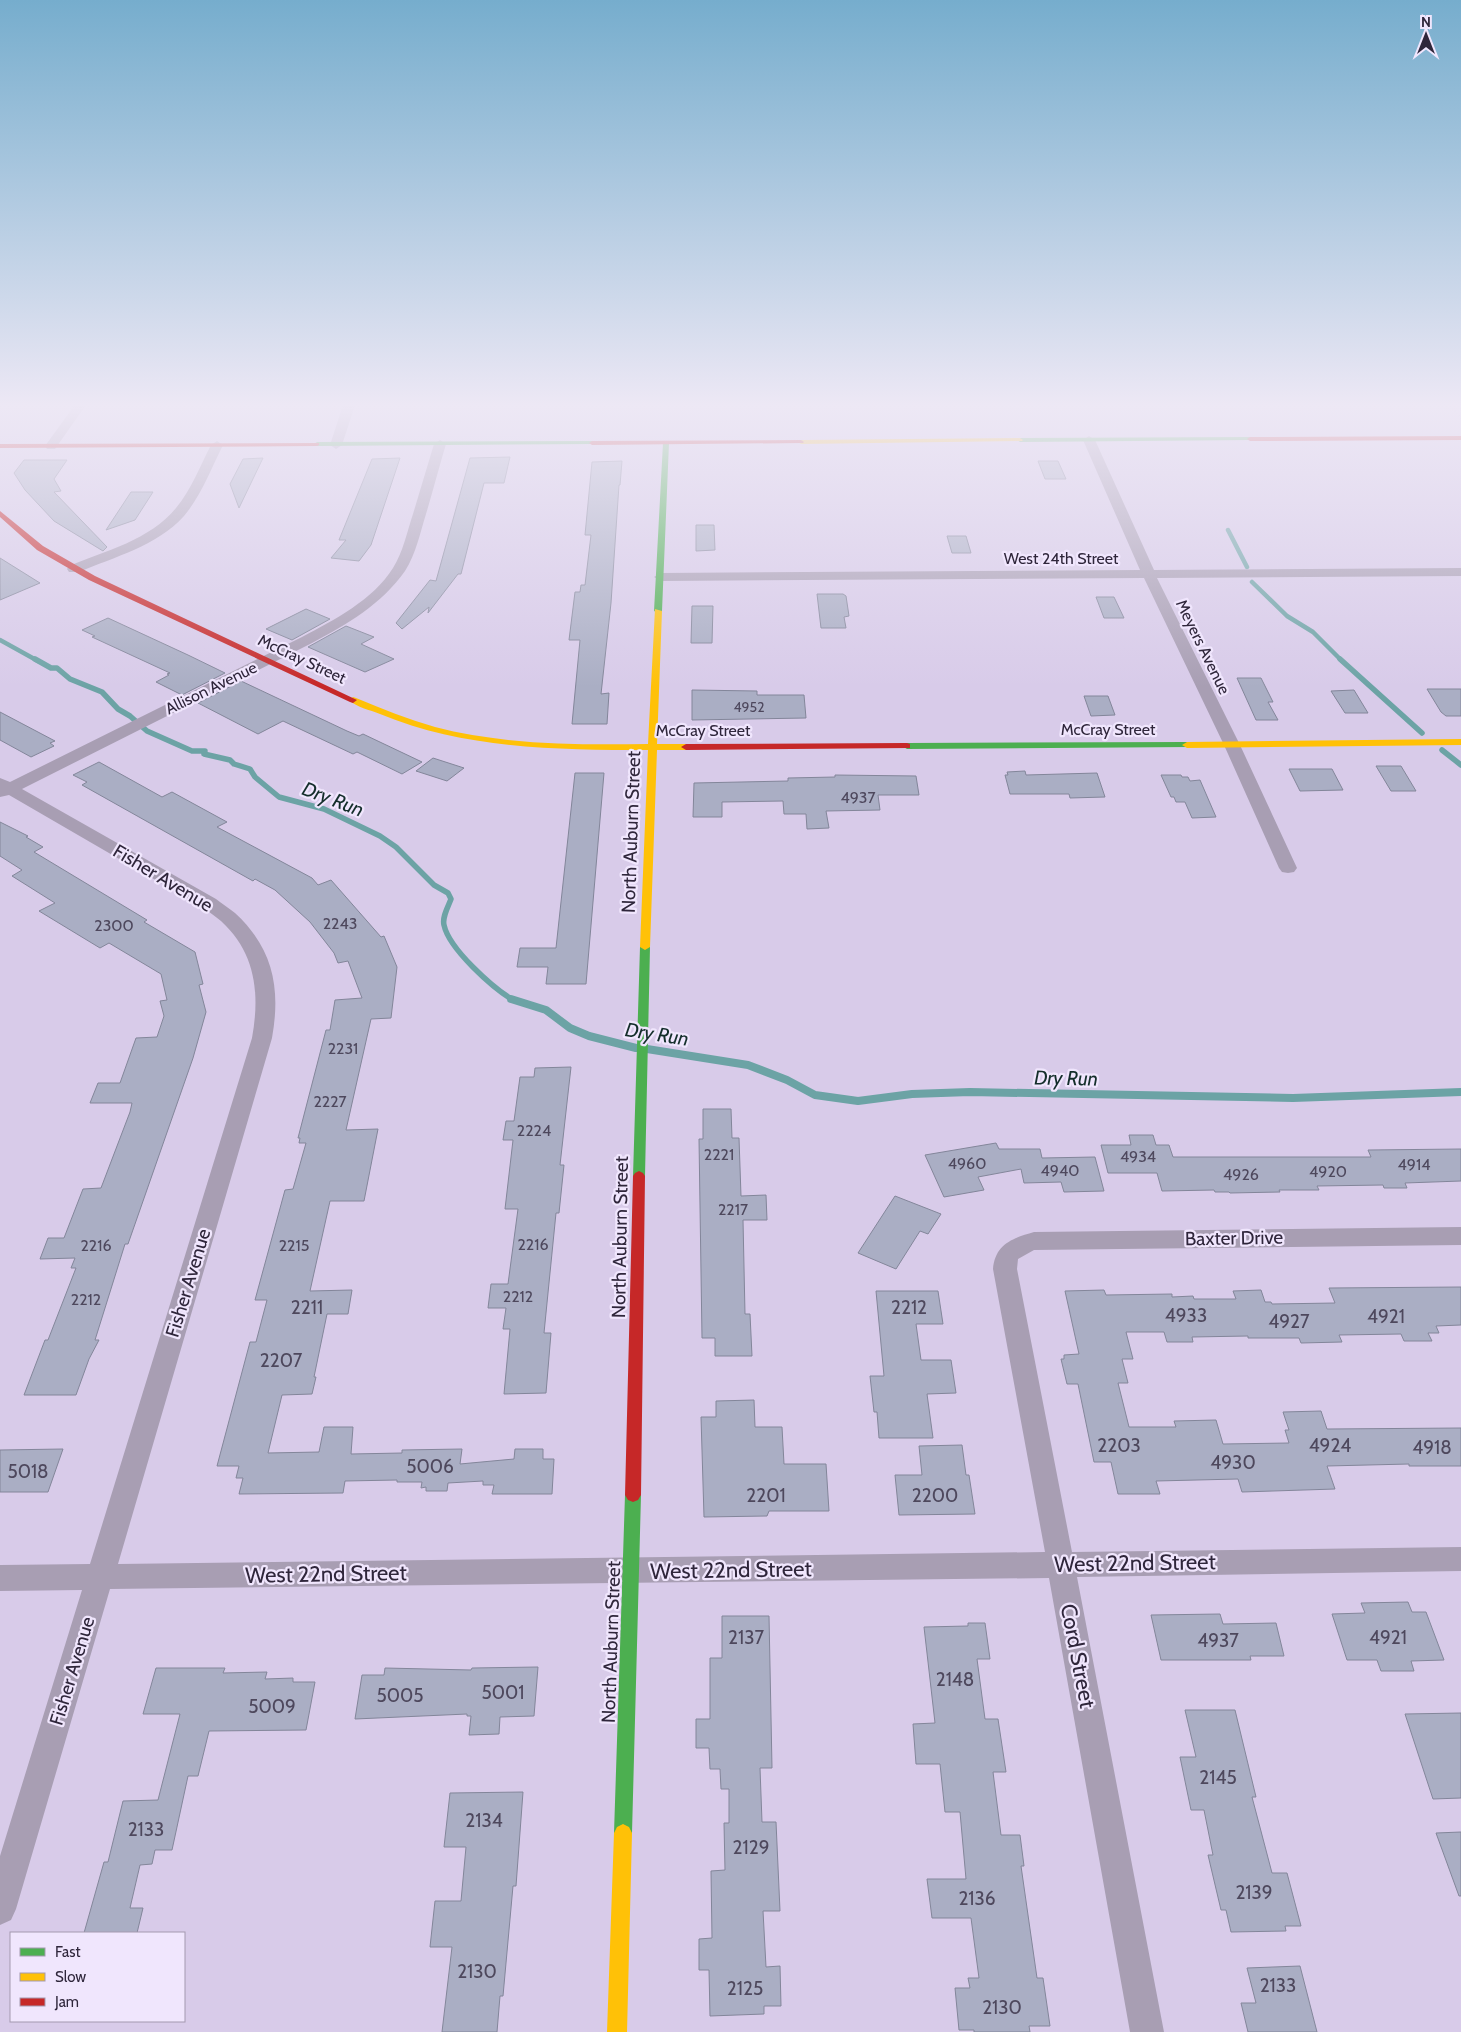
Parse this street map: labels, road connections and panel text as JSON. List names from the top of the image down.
{
  "streets": {
    "street": [
      "West 24th Street",
      "Meyers Avenue",
      "McCray Street",
      "Allison Avenue",
      "North Auburn Street",
      "Fisher Avenue",
      "Baxter Drive",
      "West 22nd Street",
      "Cord Street"
    ]
  },
  "crossings": [
    ["West 24th Street", "Meyers Avenue"],
    ["West 24th Street", "North Auburn Street"],
    ["Meyers Avenue", "McCray Street"],
    ["McCray Street", "Allison Avenue"],
    ["McCray Street", "North Auburn Street"],
    ["Allison Avenue", "Fisher Avenue"],
    ["North Auburn Street", "West 22nd Street"],
    ["Fisher Avenue", "West 22nd Street"],
    ["Baxter Drive", "Cord Street"],
    ["West 22nd Street", "Cord Street"]
  ],
  "water": ["Dry Run"],
  "house_numbers": [
    "4952",
    "4937",
    "2243",
    "2300",
    "2231",
    "2227",
    "2224",
    "2221",
    "4934",
    "4960",
    "4914",
    "4940",
    "4920",
    "4926",
    "2217",
    "2216",
    "2216",
    "2215",
    "2212",
    "2212",
    "2211",
    "2212",
    "4933",
    "4921",
    "4927",
    "2207",
    "2203",
    "4924",
    "4918",
    "4930",
    "5006",
    "5018",
    "2201",
    "2200",
    "2137",
    "4921",
    "4937",
    "2148",
    "5001",
    "5005",
    "5009",
    "2145",
    "2134",
    "2133",
    "2129",
    "2139",
    "2136",
    "2130",
    "2133",
    "2125",
    "2130"
  ],
  "legend": ["Fast", "Slow", "Jam"],
  "north": "top"
}
